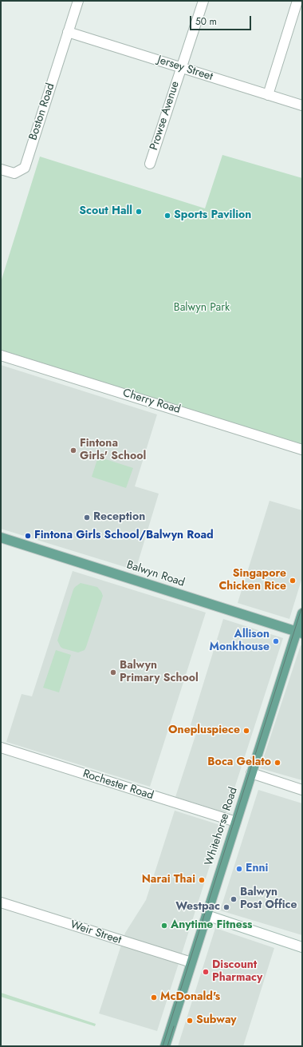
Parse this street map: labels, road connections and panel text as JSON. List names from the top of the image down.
{
  "streets": {
    "main road": ["Balwyn Road", "Whitehorse Road"],
    "street": [
      "Jersey Street",
      "Boston Road",
      "Prowse Avenue",
      "Cherry Road",
      "Rochester Road",
      "Weir Street"
    ]
  },
  "crossings": [
    ["Jersey Street", "Boston Road"],
    ["Jersey Street", "Prowse Avenue"],
    ["Balwyn Road", "Whitehorse Road"],
    ["Rochester Road", "Whitehorse Road"],
    ["Whitehorse Road", "Weir Street"]
  ],
  "parks": ["Balwyn Park"],
  "places": [
    "Scout Hall",
    "Sports Pavilion",
    "Fintona Girls' School",
    "Reception",
    "Fintona Girls School/Balwyn Road",
    "Singapore Chicken Rice",
    "Allison Monkhouse",
    "Balwyn Primary School",
    "Onepluspiece",
    "Boca Gelato",
    "Enni",
    "Narai Thai",
    "Balwyn Post Office",
    "Westpac",
    "Anytime Fitness",
    "Discount Pharmacy",
    "McDonald's",
    "Subway"
  ],
  "scale_bar": "50 m"
}
